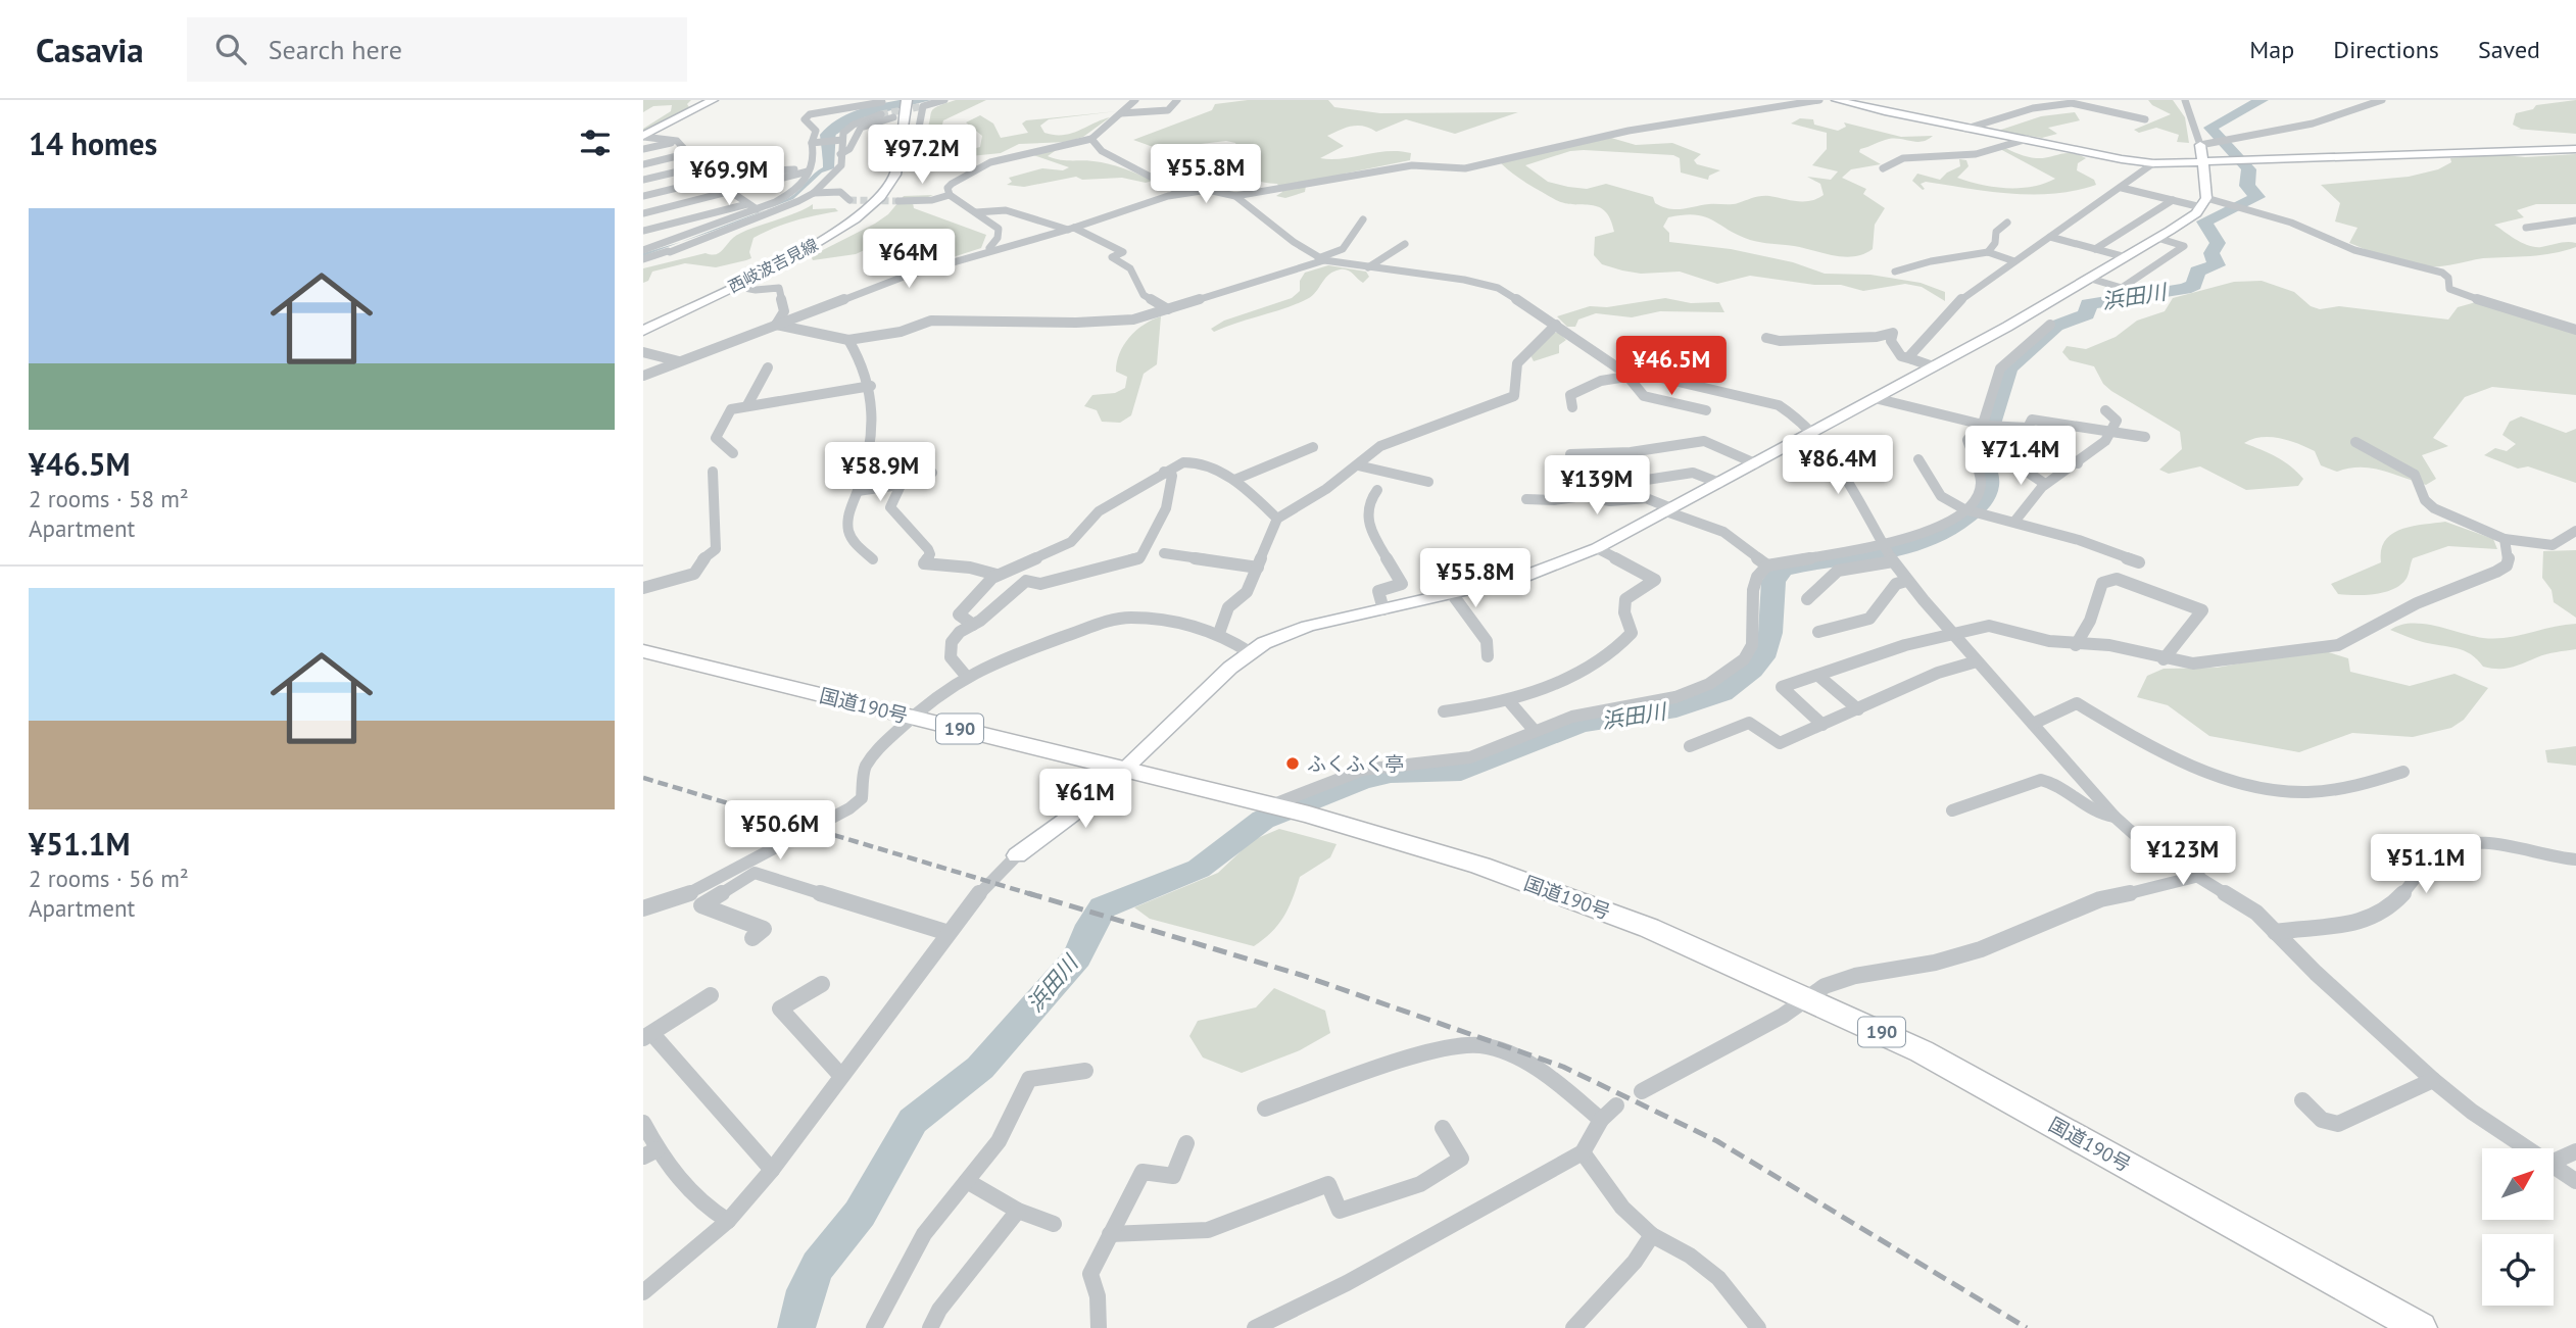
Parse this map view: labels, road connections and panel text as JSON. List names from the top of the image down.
{
  "streets": {
    "highway": ["国道190号", "190"],
    "street": ["西岐波吉見線"]
  },
  "water": ["浜田川"],
  "places": ["ふくふく亭"],
  "north": "top right",
  "page": {
    "header": "Casavia",
    "search": "Search here",
    "nav": ["Map", "Directions", "Saved"],
    "heading": "14 homes",
    "price": [
      "¥97.2M",
      "¥55.8M",
      "¥69.9M",
      "¥64M",
      "¥46.5M",
      "¥71.4M",
      "¥86.4M",
      "¥58.9M",
      "¥139M",
      "¥55.8M",
      "¥61M",
      "¥50.6M",
      "¥123M",
      "¥51.1M"
    ],
    "list": [
      {
        "name": "¥46.5M",
        "note": "2 rooms · 58 m² · Apartment"
      },
      {
        "name": "¥51.1M",
        "note": "2 rooms · 56 m² · Apartment"
      }
    ]
  }
}
